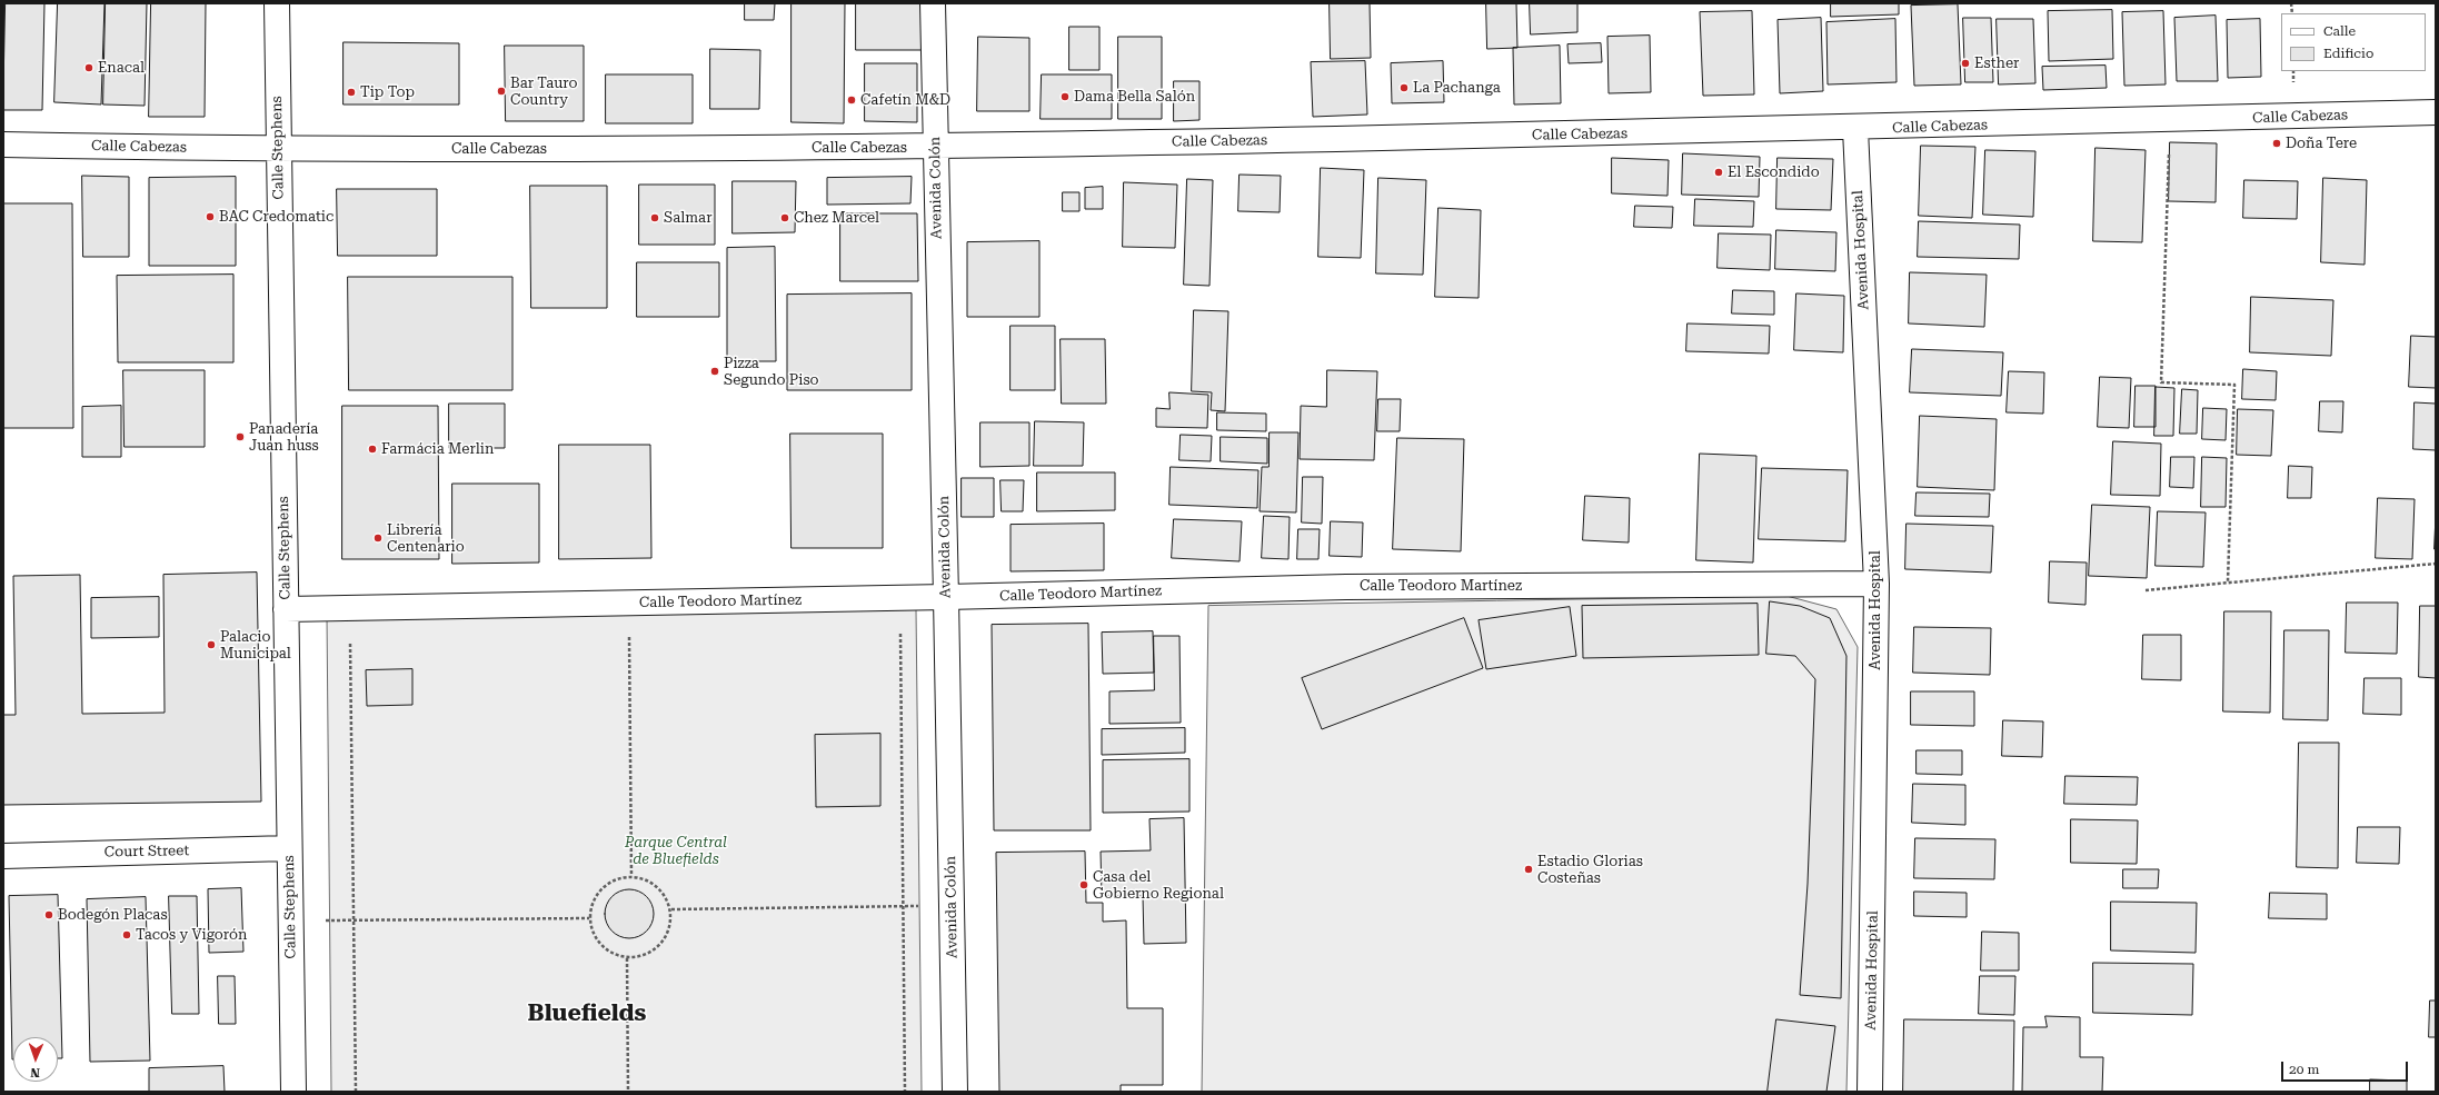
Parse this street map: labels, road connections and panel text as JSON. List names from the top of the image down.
{
  "streets": {
    "street": [
      "Calle Cabezas",
      "Calle Stephens",
      "Avenida Colón",
      "Avenida Hospital",
      "Calle Teodoro Martínez",
      "Court Street"
    ]
  },
  "crossings": [
    ["Calle Cabezas", "Calle Stephens"],
    ["Calle Cabezas", "Avenida Colón"],
    ["Calle Cabezas", "Avenida Hospital"],
    ["Calle Stephens", "Calle Teodoro Martínez"],
    ["Calle Stephens", "Court Street"],
    ["Avenida Colón", "Calle Teodoro Martínez"],
    ["Avenida Hospital", "Calle Teodoro Martínez"]
  ],
  "districts": ["Bluefields"],
  "parks": ["Parque Central de Bluefields"],
  "places": [
    "Esther",
    "Enacal",
    "La Pachanga",
    "Bar Tauro Country",
    "Tip Top",
    "Dama Bella Salón",
    "Cafetín M&D",
    "Doña Tere",
    "El Escondido",
    "BAC Credomatic",
    "Salmar",
    "Chez Marcel",
    "Pizza Segundo Piso",
    "Panadería Juan huss",
    "Farmácia Merlin",
    "Librería Centenario",
    "Palacio Municipal",
    "Estadio Glorias Costeñas",
    "Casa del Gobierno Regional",
    "Bodegón Placas",
    "Tacos y Vigorón"
  ],
  "legend": ["Calle", "Edificio"],
  "scale_bar": "20 m",
  "north": "bottom"
}
